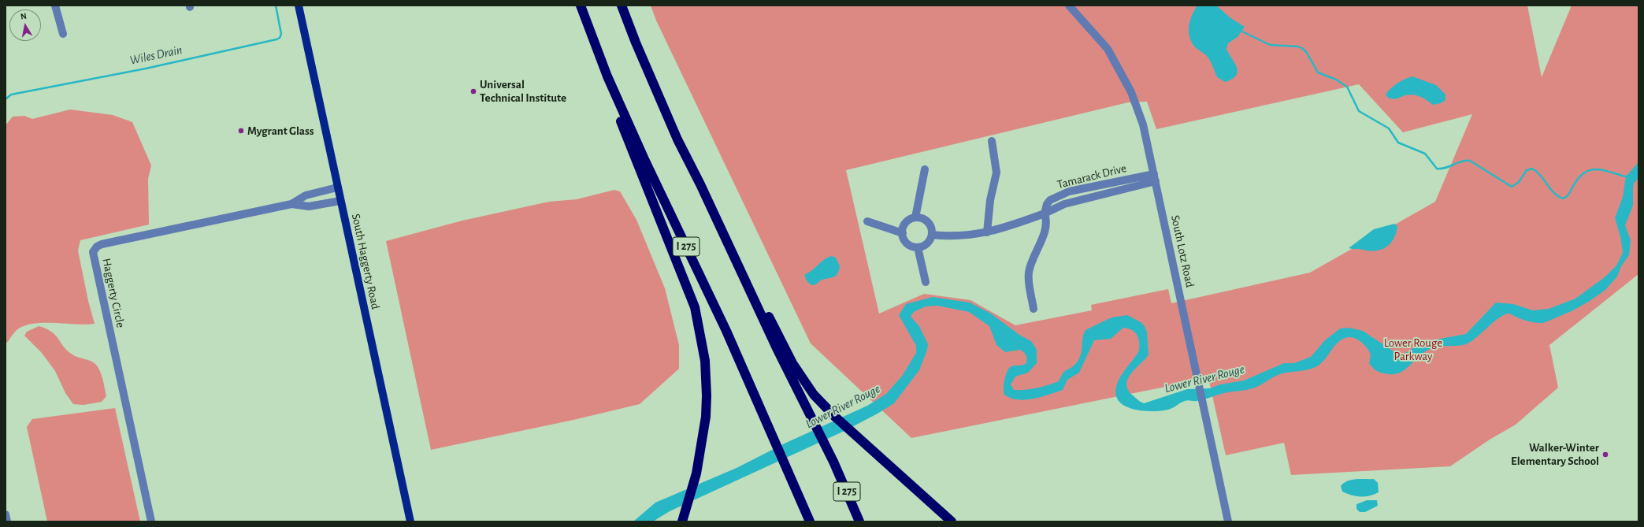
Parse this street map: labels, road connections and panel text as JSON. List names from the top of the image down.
{
  "streets": {
    "highway": ["I 275"],
    "main road": ["South Haggerty Road"],
    "street": ["Tamarack Drive", "South Lotz Road", "Haggerty Circle"]
  },
  "crossings": [
    ["Tamarack Drive", "South Lotz Road"],
    ["South Haggerty Road", "Haggerty Circle"]
  ],
  "water": ["Wiles Drain", "Lower River Rouge"],
  "parks": ["Lower Rouge Parkway"],
  "places": ["Universal Technical Institute", "Mygrant Glass", "Walker-Winter Elementary School"],
  "north": "top"
}
